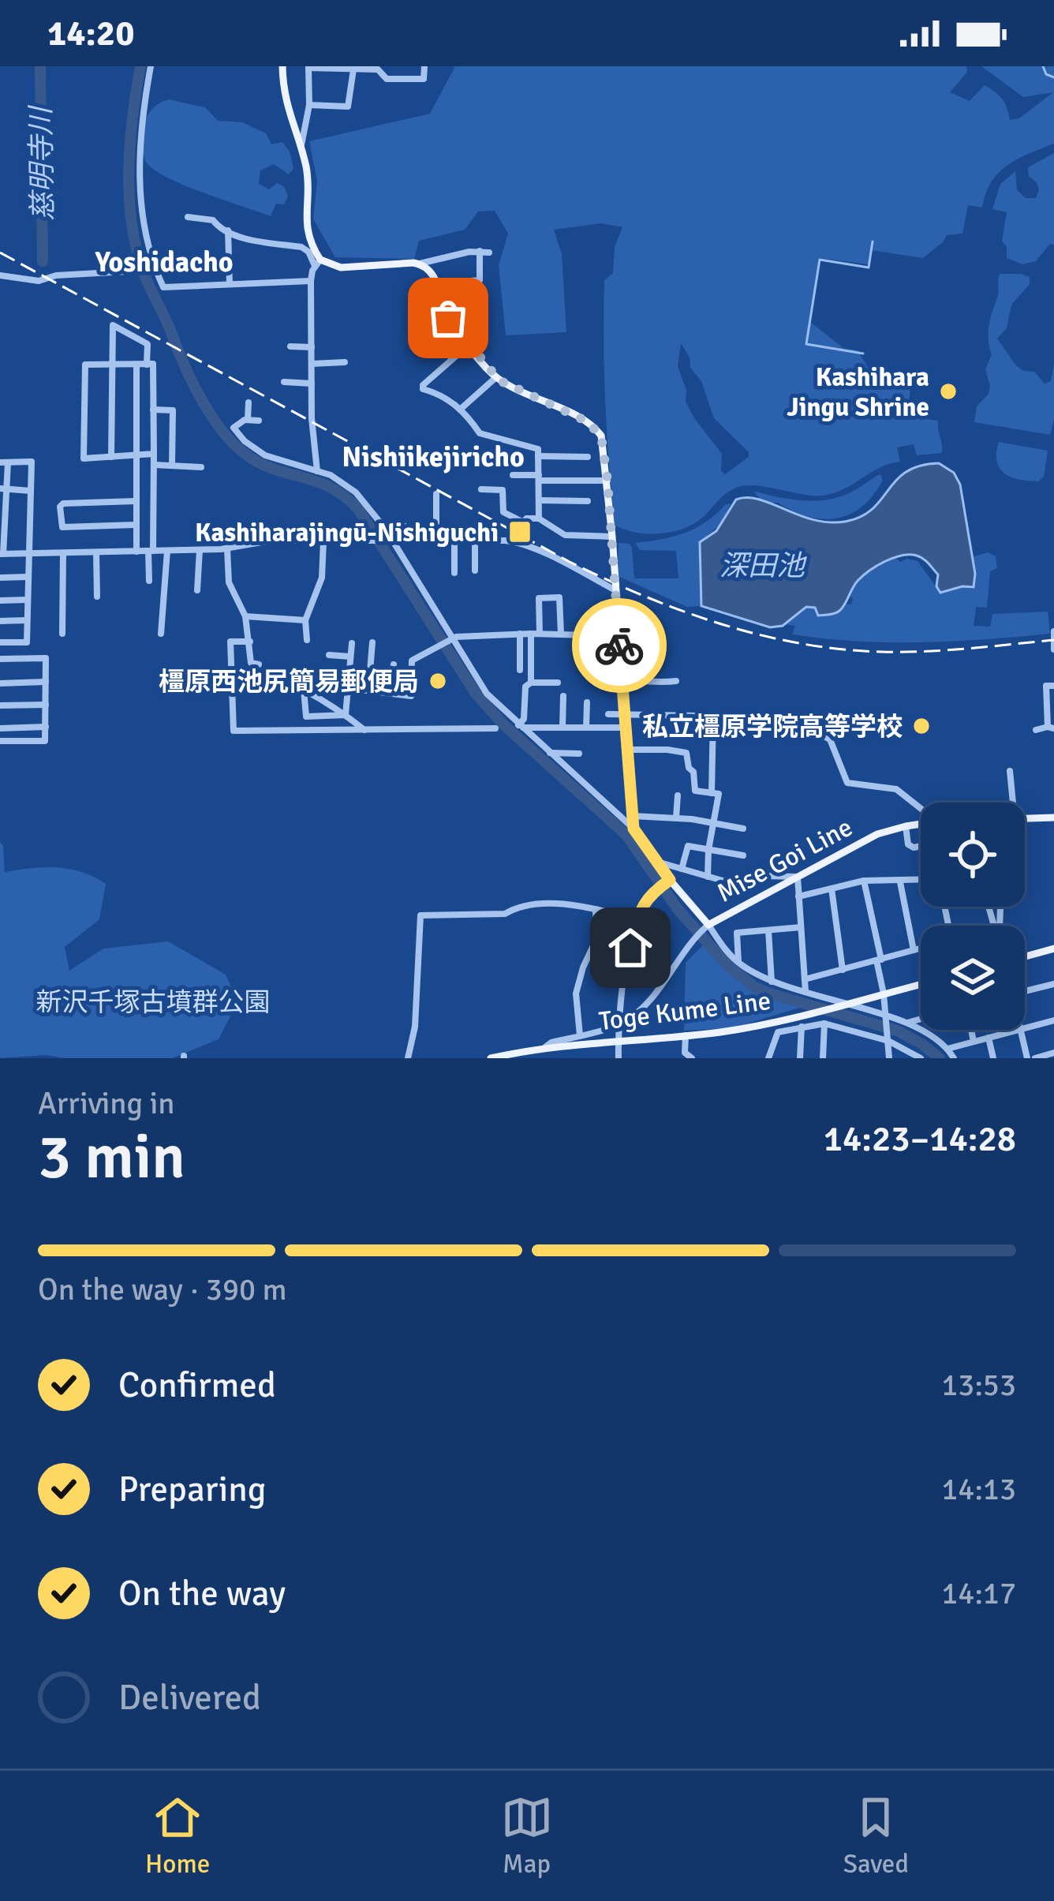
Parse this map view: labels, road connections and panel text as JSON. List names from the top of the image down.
{
  "streets": {
    "main road": ["Mise Goi Line", "Toge Kume Line"]
  },
  "districts": ["Yoshidacho", "Nishiikejiricho"],
  "water": ["慈明寺川", "深田池"],
  "parks": ["新沢千塚古墳群公園"],
  "places": {
    "other": ["Kashihara Jingu Shrine", "橿原西池尻簡易郵便局", "私立橿原学院高等学校"],
    "transit": ["Kashiharajingū-Nishiguchi"]
  },
  "page": {
    "status": "14:20",
    "heading": ["3 min", "Arriving in", "14:23–14:28"],
    "bar": "On the way · 390 m",
    "list": [
      ["Confirmed", "13:53"],
      ["Preparing", "14:13"],
      ["On the way", "14:17"],
      "Delivered"
    ],
    "tabs": ["Home", "Map", "Saved"]
  }
}
